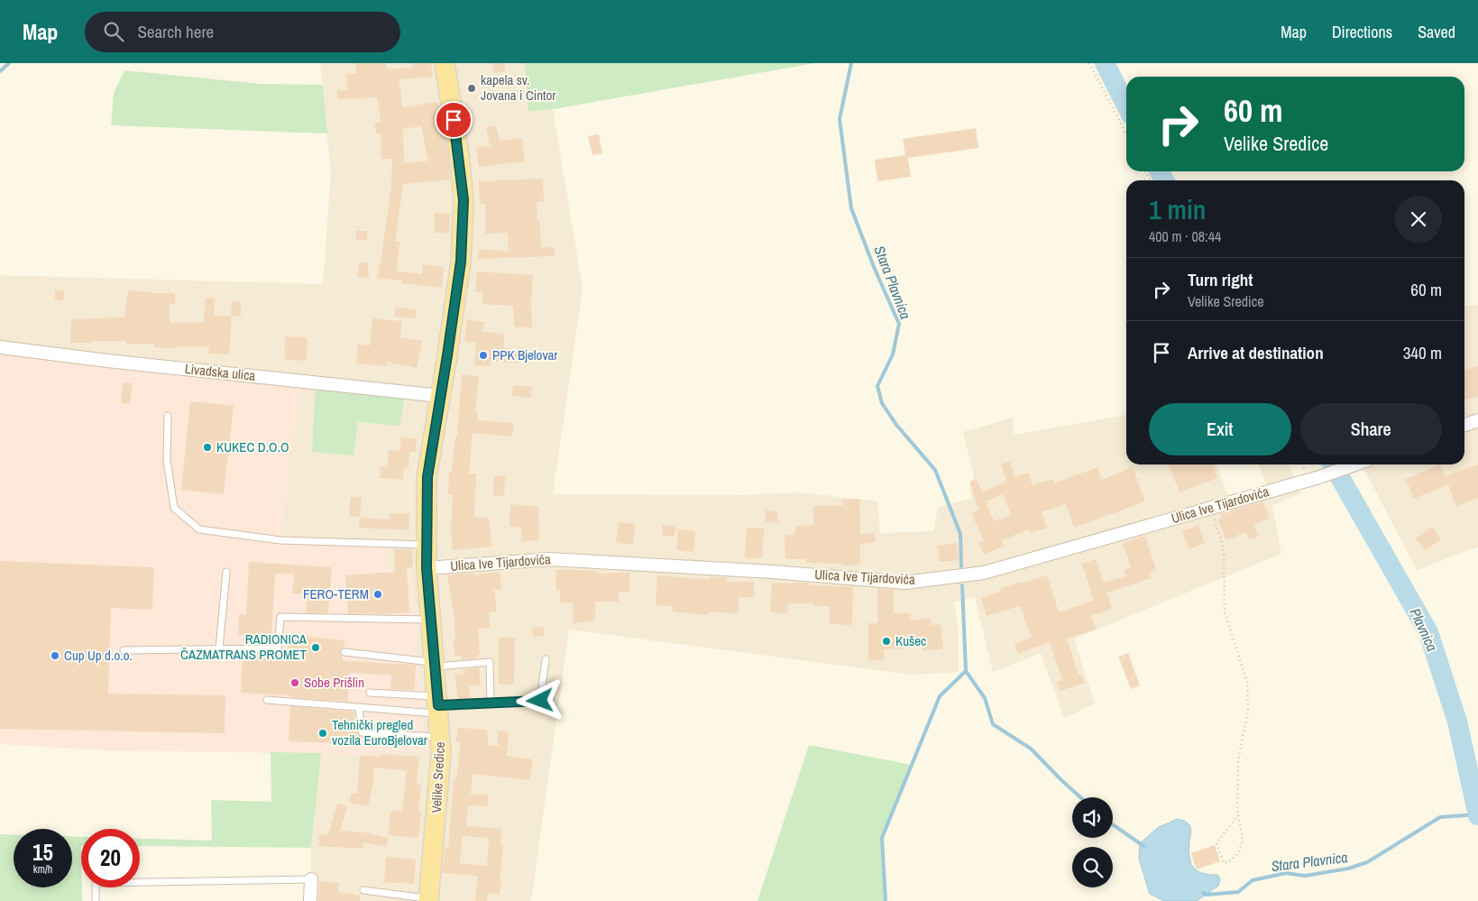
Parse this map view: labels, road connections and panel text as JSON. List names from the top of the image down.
{
  "streets": {
    "main road": ["Velike Sredice"],
    "street": ["Livadska ulica", "Ulica Ive Tijardovića"]
  },
  "crossings": [
    ["Livadska ulica", "Velike Sredice"],
    ["Ulica Ive Tijardovića", "Velike Sredice"]
  ],
  "water": ["Stara Plavnica", "Plavnica"],
  "places": [
    "kapela sv. Jovana i Cintor",
    "PPK Bjelovar",
    "KUKEC D.O.O",
    "FERO-TERM",
    "Kušec",
    "RADIONICA ČAZMATRANS PROMET",
    "Cup Up d.o.o.",
    "Sobe Prišlin",
    "Tehnički pregled vozila EuroBjelovar"
  ],
  "page": {
    "header": "Map",
    "search": "Search here",
    "nav": ["Map", "Directions", "Saved"],
    "turn": ["60 m", "Velike Sredice"],
    "heading": ["1 min", "400 m · 08:44"],
    "list": [
      {
        "name": "Turn right",
        "note": "Velike Sredice",
        "value": "60 m"
      },
      {
        "name": "Arrive at destination",
        "value": "340 m"
      }
    ],
    "buttons": ["Exit", "Share"],
    "speed": "15 km/h",
    "limit": "20"
  }
}
